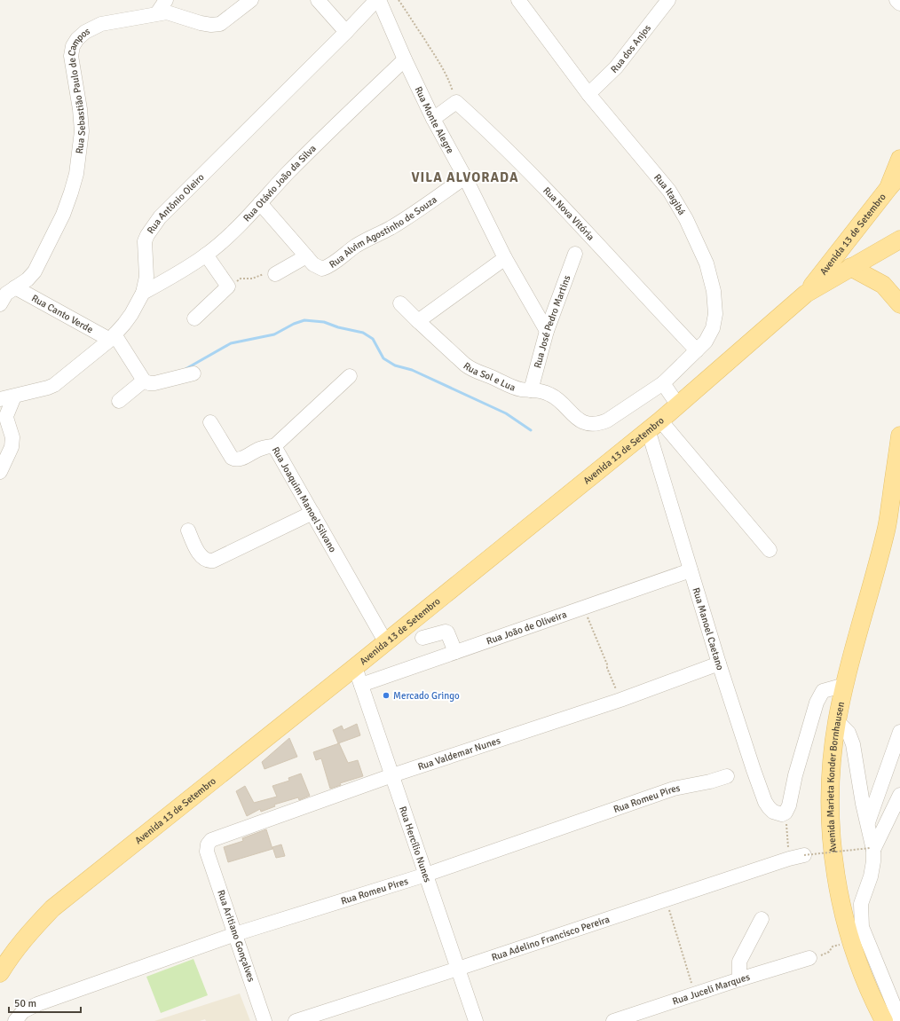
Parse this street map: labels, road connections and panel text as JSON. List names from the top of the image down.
{
  "streets": {
    "main road": ["Avenida 13 de Setembro", "Avenida Marieta Konder Bornhausen"],
    "street": [
      "Rua dos Anjos",
      "Rua Sebastião Paulo de Campos",
      "Rua Monte Alegre",
      "Rua Otávio João da Silva",
      "Rua Itagibá",
      "Rua Antônio Oleiro",
      "Rua Nova Vitória",
      "Rua Alvim Agostinho de Souza",
      "Rua Canto Verde",
      "Rua José Pedro Martins",
      "Rua Sol e Lua",
      "Rua Joaquim Manoel Silvano",
      "Rua João de Oliveira",
      "Rua Manoel Caetano",
      "Rua Valdemar Nunes",
      "Rua Romeu Pires",
      "Rua Hercílio Nunes",
      "Rua Aritiano Gonçalves",
      "Rua Adelino Francisco Pereira",
      "Rua Juceli Marques"
    ]
  },
  "crossings": [
    ["Rua dos Anjos", "Rua Itagibá"],
    ["Rua Sebastião Paulo de Campos", "Rua Canto Verde"],
    ["Rua Monte Alegre", "Rua Otávio João da Silva"],
    ["Rua Monte Alegre", "Rua Antônio Oleiro"],
    ["Rua Monte Alegre", "Rua Alvim Agostinho de Souza"],
    ["Rua Monte Alegre", "Rua José Pedro Martins"],
    ["Rua Otávio João da Silva", "Rua Antônio Oleiro"],
    ["Rua Otávio João da Silva", "Rua Alvim Agostinho de Souza"],
    ["Rua Itagibá", "Rua Nova Vitória"],
    ["Rua Itagibá", "Rua Sol e Lua"],
    ["Rua Antônio Oleiro", "Rua Canto Verde"],
    ["Avenida 13 de Setembro", "Rua Joaquim Manoel Silvano"],
    ["Avenida 13 de Setembro", "Rua Manoel Caetano"],
    ["Avenida 13 de Setembro", "Rua Hercílio Nunes"],
    ["Rua José Pedro Martins", "Rua Sol e Lua"],
    ["Rua João de Oliveira", "Rua Manoel Caetano"],
    ["Rua João de Oliveira", "Rua Hercílio Nunes"],
    ["Rua Manoel Caetano", "Rua Valdemar Nunes"],
    ["Rua Valdemar Nunes", "Rua Hercílio Nunes"],
    ["Rua Valdemar Nunes", "Rua Aritiano Gonçalves"],
    ["Rua Romeu Pires", "Rua Hercílio Nunes"],
    ["Rua Romeu Pires", "Rua Aritiano Gonçalves"],
    ["Rua Hercílio Nunes", "Rua Adelino Francisco Pereira"]
  ],
  "districts": ["VILA ALVORADA"],
  "places": ["Mercado Gringo"],
  "scale_bar": "50 m"
}
